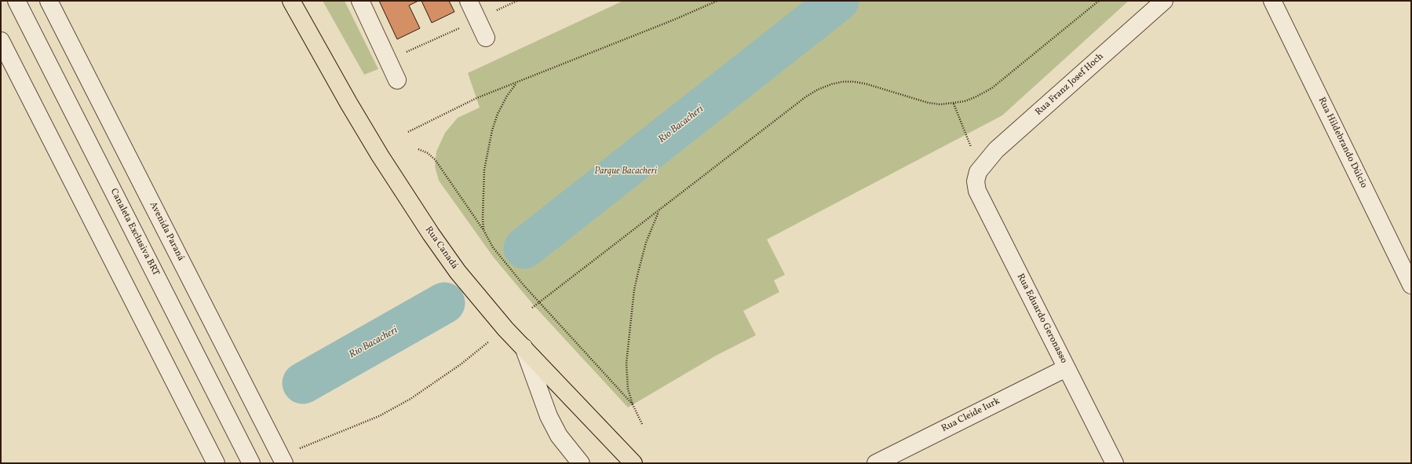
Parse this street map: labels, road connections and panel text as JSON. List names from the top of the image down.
{
  "streets": {
    "main road": ["Rua Canadá"],
    "street": [
      "Rua Franz Josef Hoch",
      "Rua Hildebrando Dúlcio",
      "Avenida Paraná",
      "Canaleta Exclusiva BRT",
      "Rua Eduardo Geronasso",
      "Rua Cleide Iurk"
    ]
  },
  "crossings": [
    ["Rua Franz Josef Hoch", "Rua Eduardo Geronasso"],
    ["Rua Eduardo Geronasso", "Rua Cleide Iurk"]
  ],
  "water": ["Rio Bacacheri"],
  "parks": ["Parque Bacacheri"]
}
